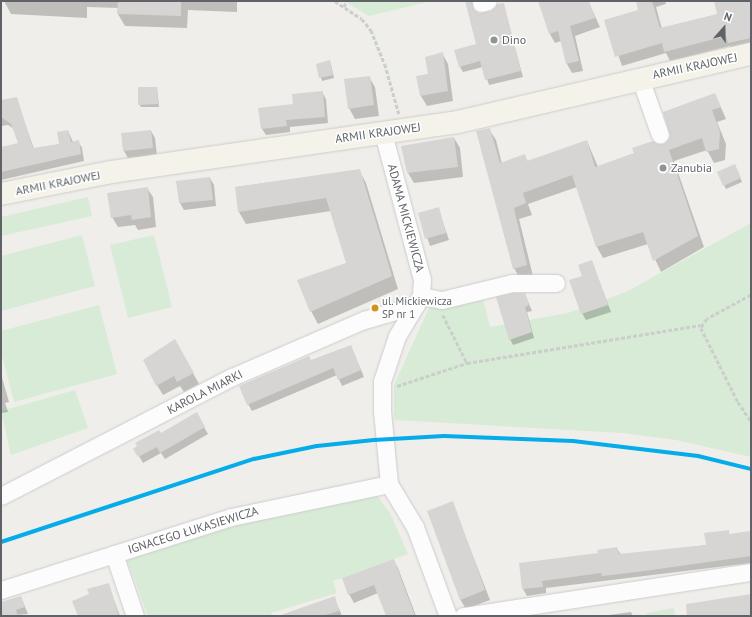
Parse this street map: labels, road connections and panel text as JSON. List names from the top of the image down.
{
  "streets": {
    "main road": ["ARMII KRAJOWEJ"],
    "street": ["ADAMA MICKIEWICZA", "KAROLA MIARKI", "IGNACEGO ŁUKASIEWICZA"]
  },
  "crossings": [
    ["ARMII KRAJOWEJ", "ADAMA MICKIEWICZA"],
    ["ADAMA MICKIEWICZA", "KAROLA MIARKI"]
  ],
  "places": ["Dino", "Zanubia", "ul. Mickiewicza SP nr 1"],
  "north": "top"
}
